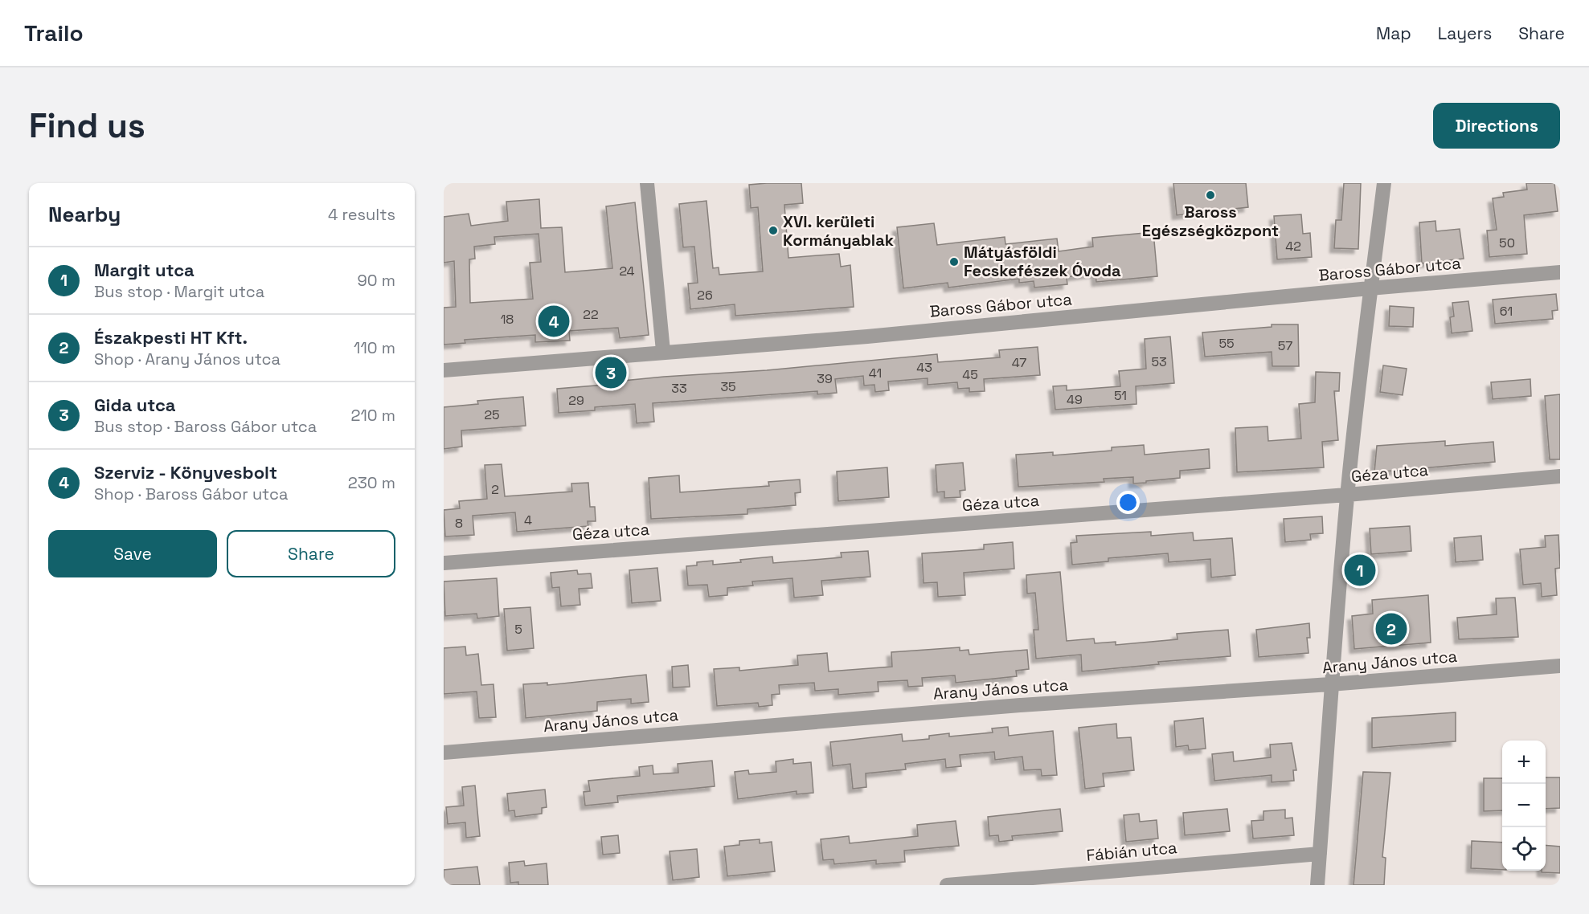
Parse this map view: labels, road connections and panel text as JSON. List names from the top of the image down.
{
  "streets": {
    "street": [
      "Baross Gábor utca",
      "Géza utca",
      "Arany János utca",
      "Fábián utca"
    ]
  },
  "places": ["Baross Egészségközpont", "XVI. kerületi Kormányablak", "Mátyásföldi Fecskefészek Óvoda"],
  "house_numbers": [
    "50",
    "42",
    "24",
    "26",
    "61",
    "22",
    "18",
    "55",
    "57",
    "53",
    "47",
    "43",
    "41",
    "45",
    "39",
    "35",
    "33",
    "51",
    "49",
    "29",
    "25",
    "2",
    "4",
    "8",
    "5"
  ],
  "page": {
    "header": "Trailo",
    "nav": ["Map", "Layers", "Share"],
    "buttons": [
      "Directions",
      ["Save", "Share"]
    ],
    "title": "Find us",
    "heading": ["Nearby", "4 results"],
    "list": [
      {
        "mark": "1",
        "name": "Margit utca",
        "note": "Bus stop · Margit utca",
        "value": "90 m"
      },
      {
        "mark": "2",
        "name": "Északpesti HT Kft.",
        "note": "Shop · Arany János utca",
        "value": "110 m"
      },
      {
        "mark": "3",
        "name": "Gida utca",
        "note": "Bus stop · Baross Gábor utca",
        "value": "210 m"
      },
      {
        "mark": "4",
        "name": "Szerviz - Könyvesbolt",
        "note": "Shop · Baross Gábor utca",
        "value": "230 m"
      }
    ],
    "pins": [
      "4",
      "3",
      "1",
      "2"
    ],
    "map_buttons": ["+", "−"]
  }
}
